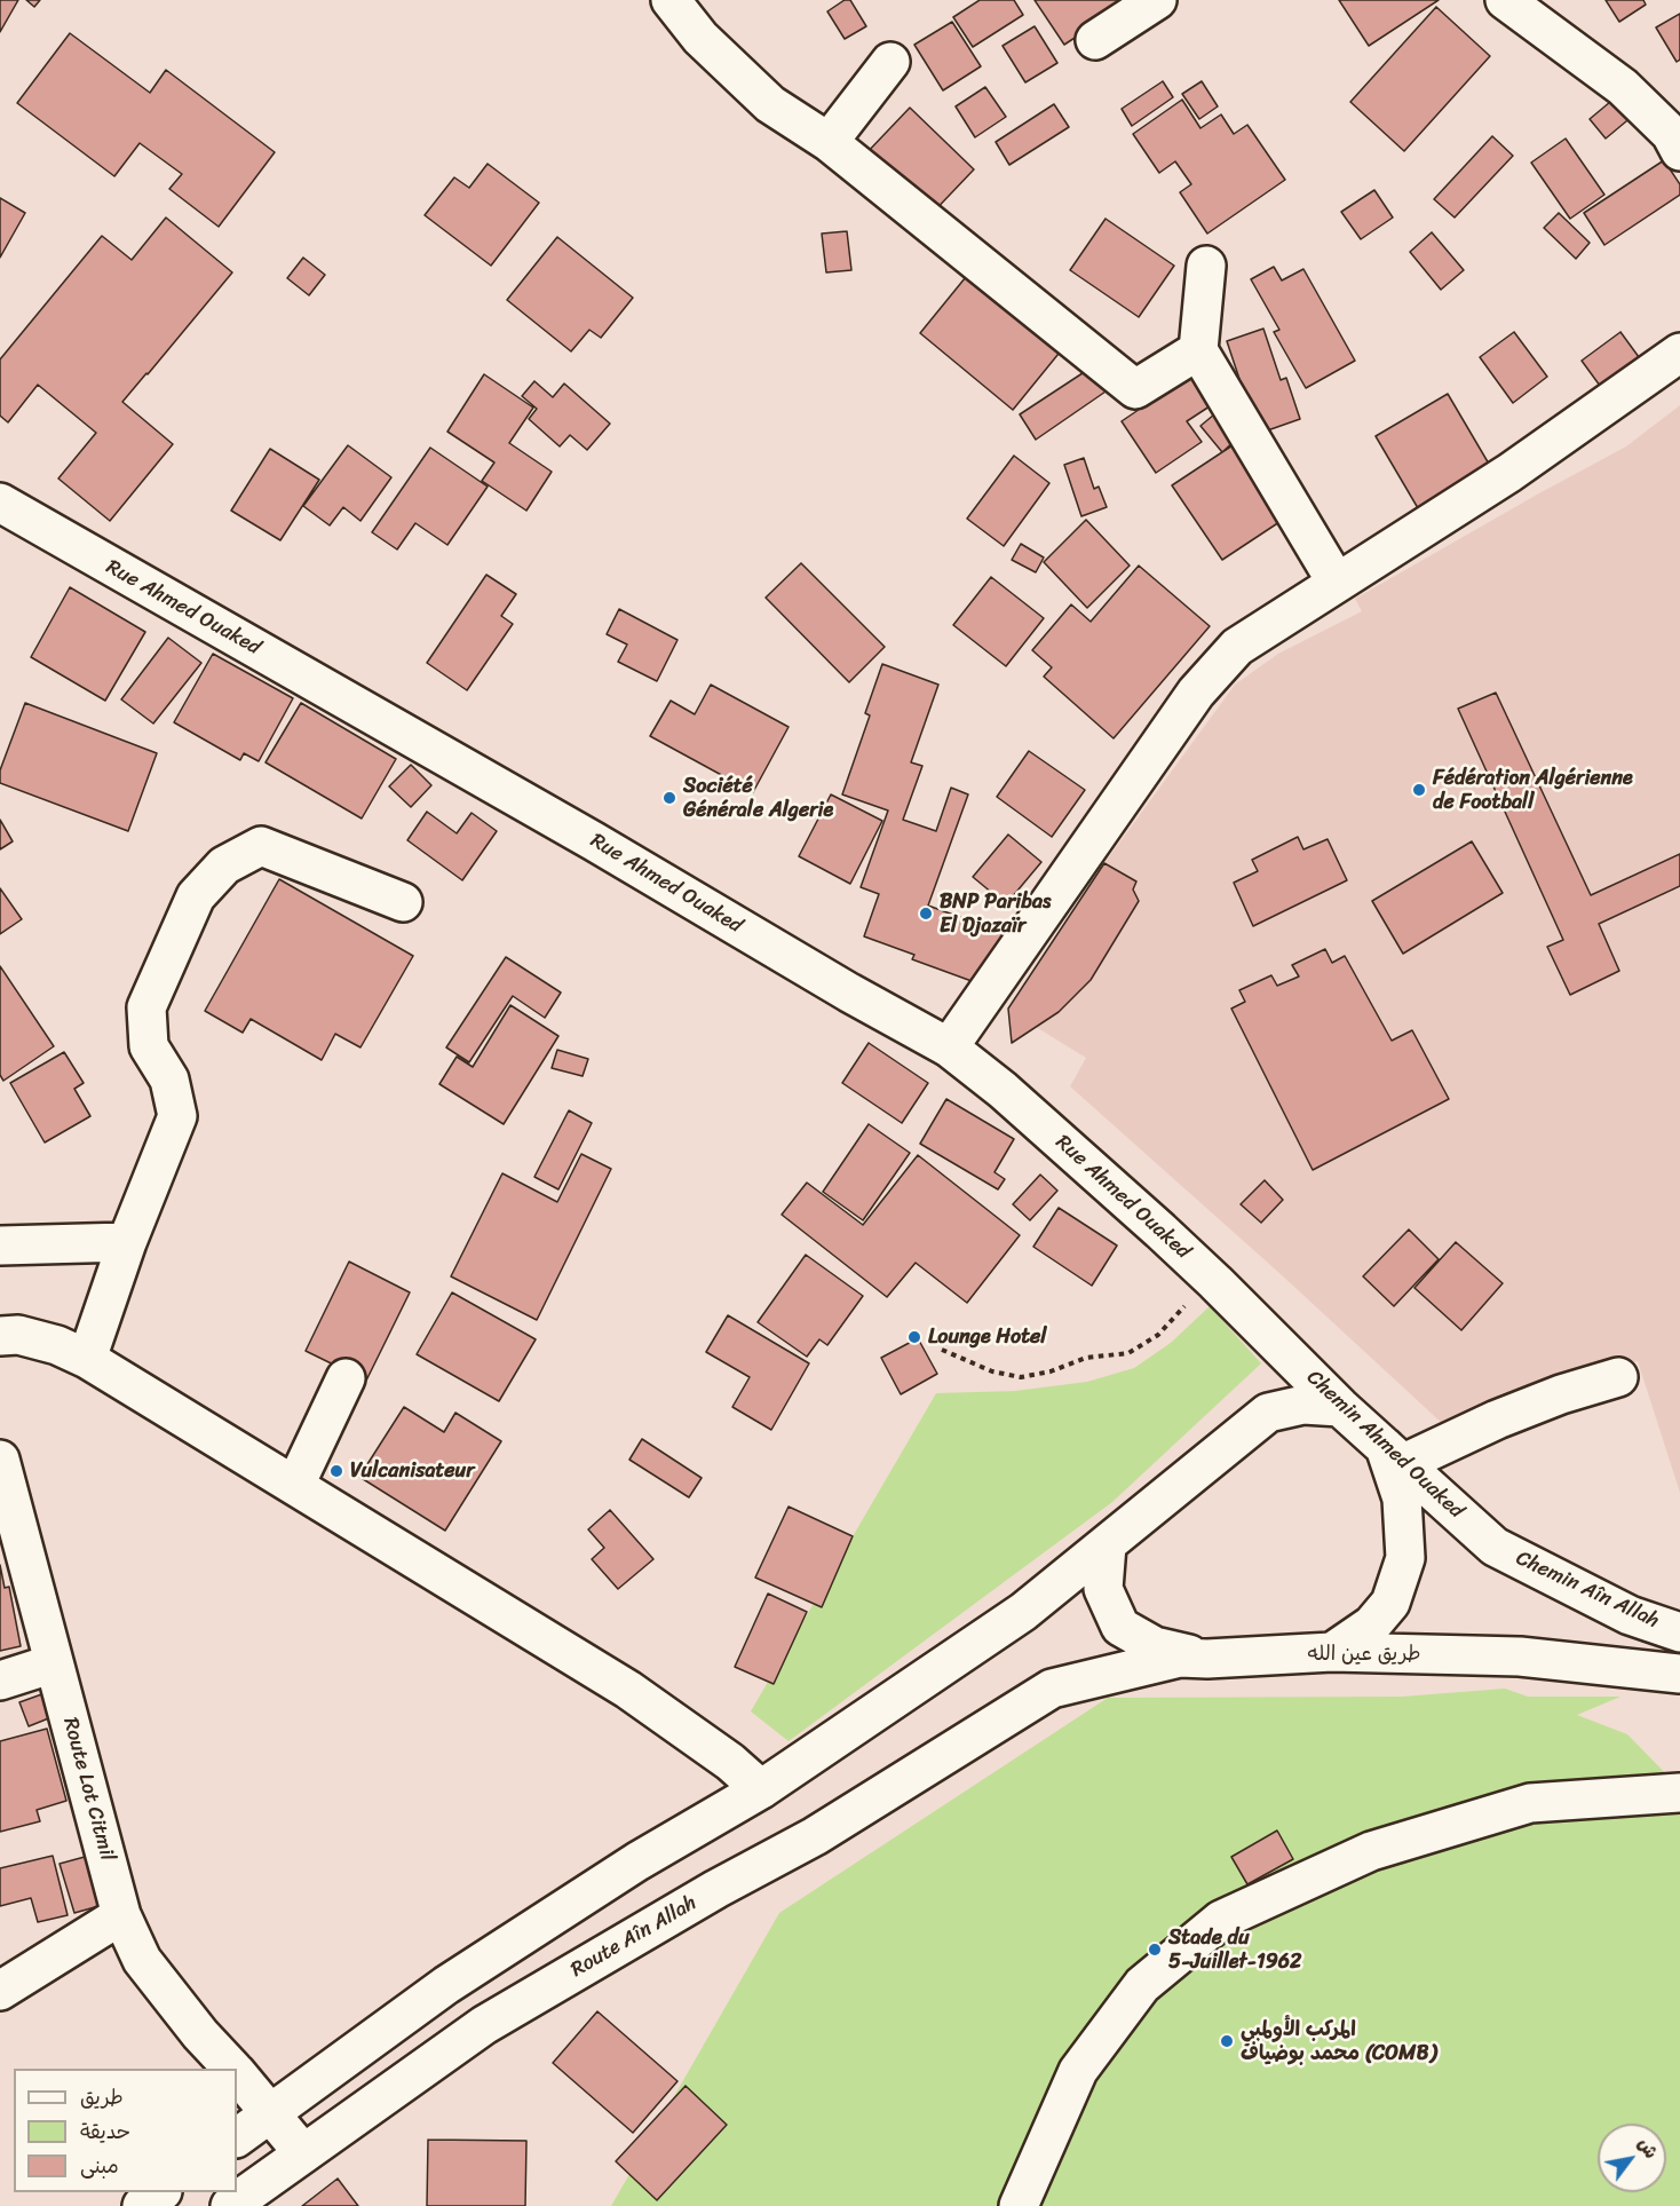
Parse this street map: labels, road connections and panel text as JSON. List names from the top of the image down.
{
  "streets": {
    "main road": [
      "Rue Ahmed Ouaked",
      "Chemin Ahmed Ouaked",
      "Chemin Aîn Allah",
      "طريق عين الله",
      "Route Lot Citmil",
      "Route Aîn Allah"
    ]
  },
  "crossings": [
    ["Rue Ahmed Ouaked", "Chemin Ahmed Ouaked"],
    ["Chemin Ahmed Ouaked", "Chemin Aîn Allah"],
    ["طريق عين الله", "Route Aîn Allah"],
    ["Route Lot Citmil", "Route Aîn Allah"]
  ],
  "places": [
    "Fédération Algérienne de Football",
    "Société Générale Algerie",
    "BNP Paribas El Djazaïr",
    "Lounge Hotel",
    "Vulcanisateur",
    "Stade du 5-Juillet-1962",
    "المركب الأولمبي محمد بوضياف (COMB)"
  ],
  "legend": ["طريق", "حديقة", "مبنى"],
  "north": "top right"
}
